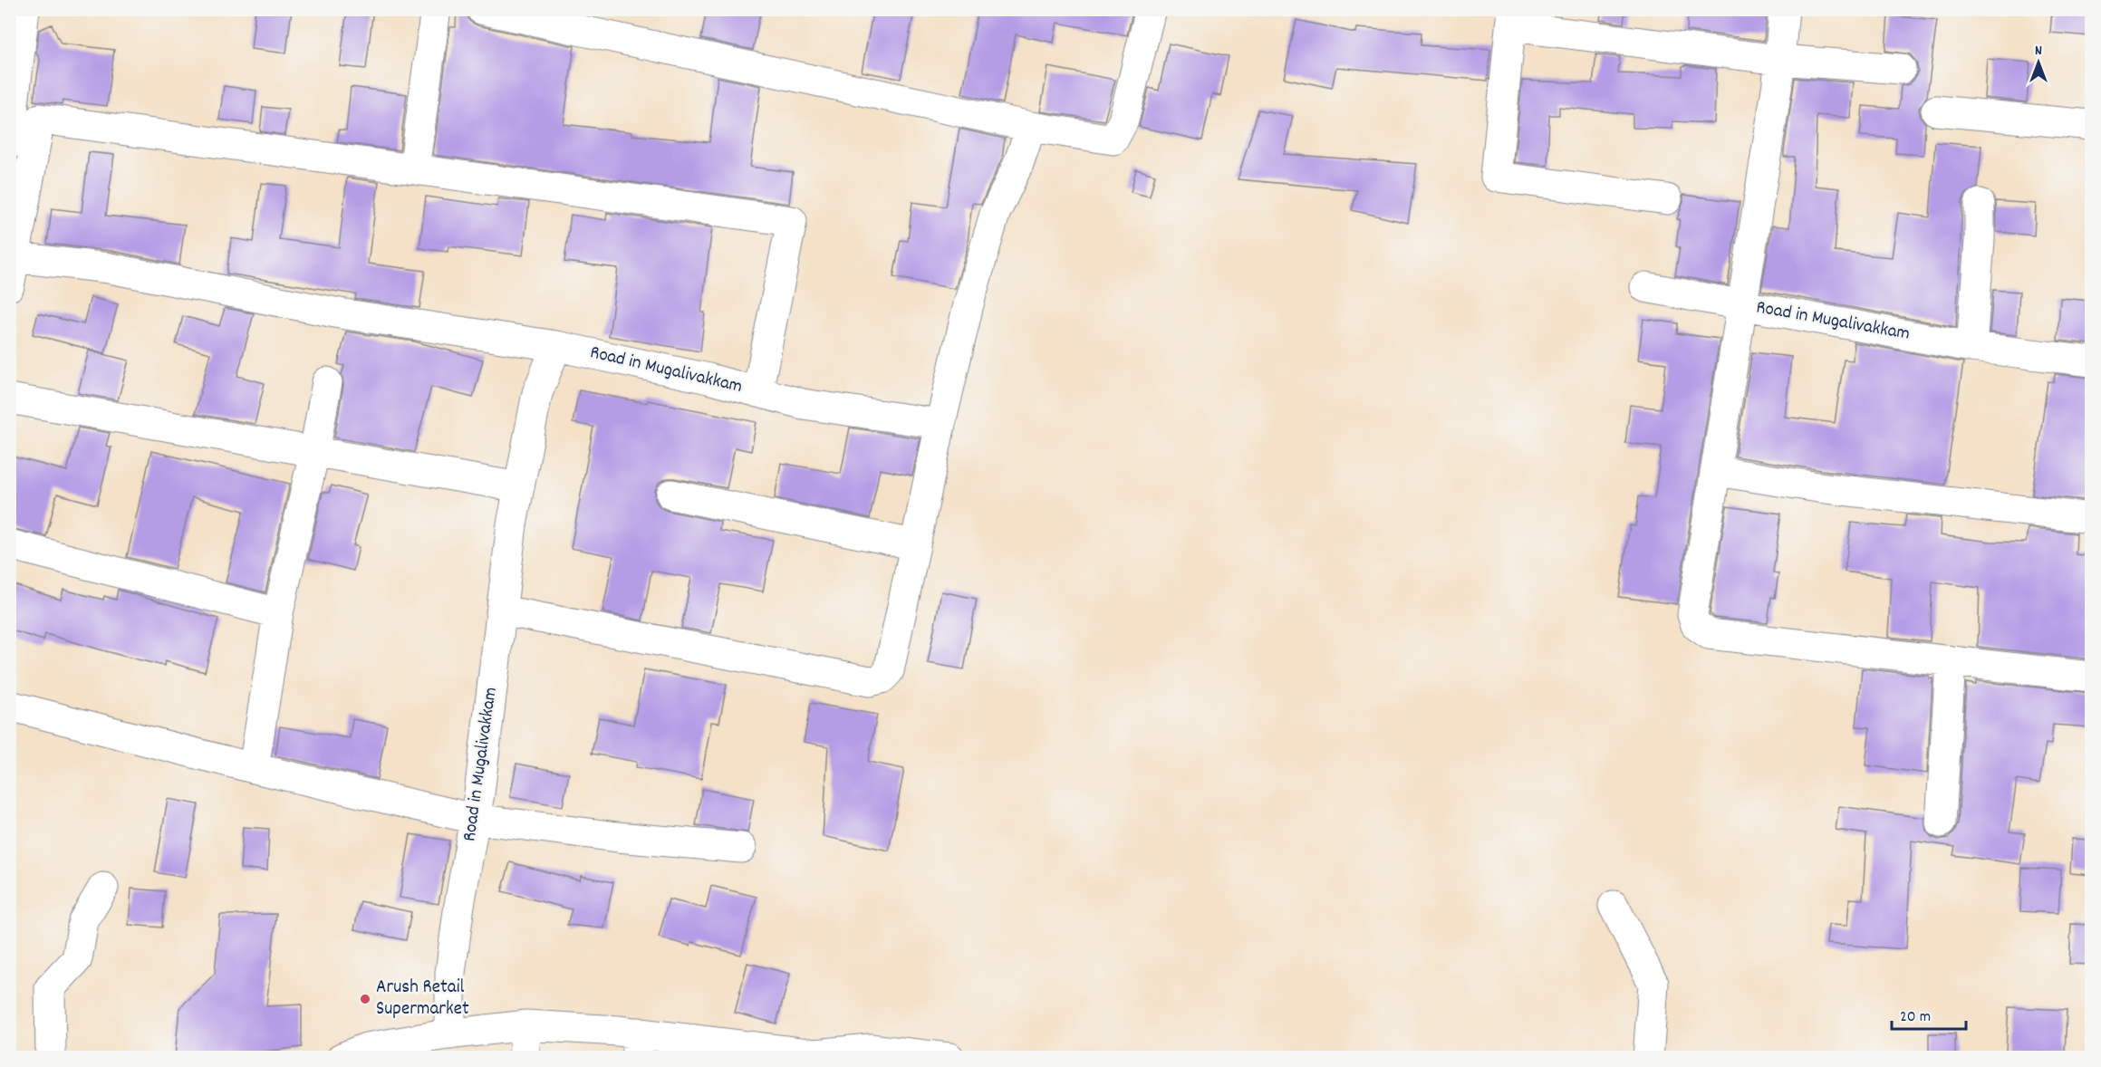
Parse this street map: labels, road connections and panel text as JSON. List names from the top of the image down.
{
  "streets": {
    "street": ["Road in Mugalivakkam"]
  },
  "places": ["Arush Retail Supermarket"],
  "scale_bar": "20 m",
  "north": "top"
}
